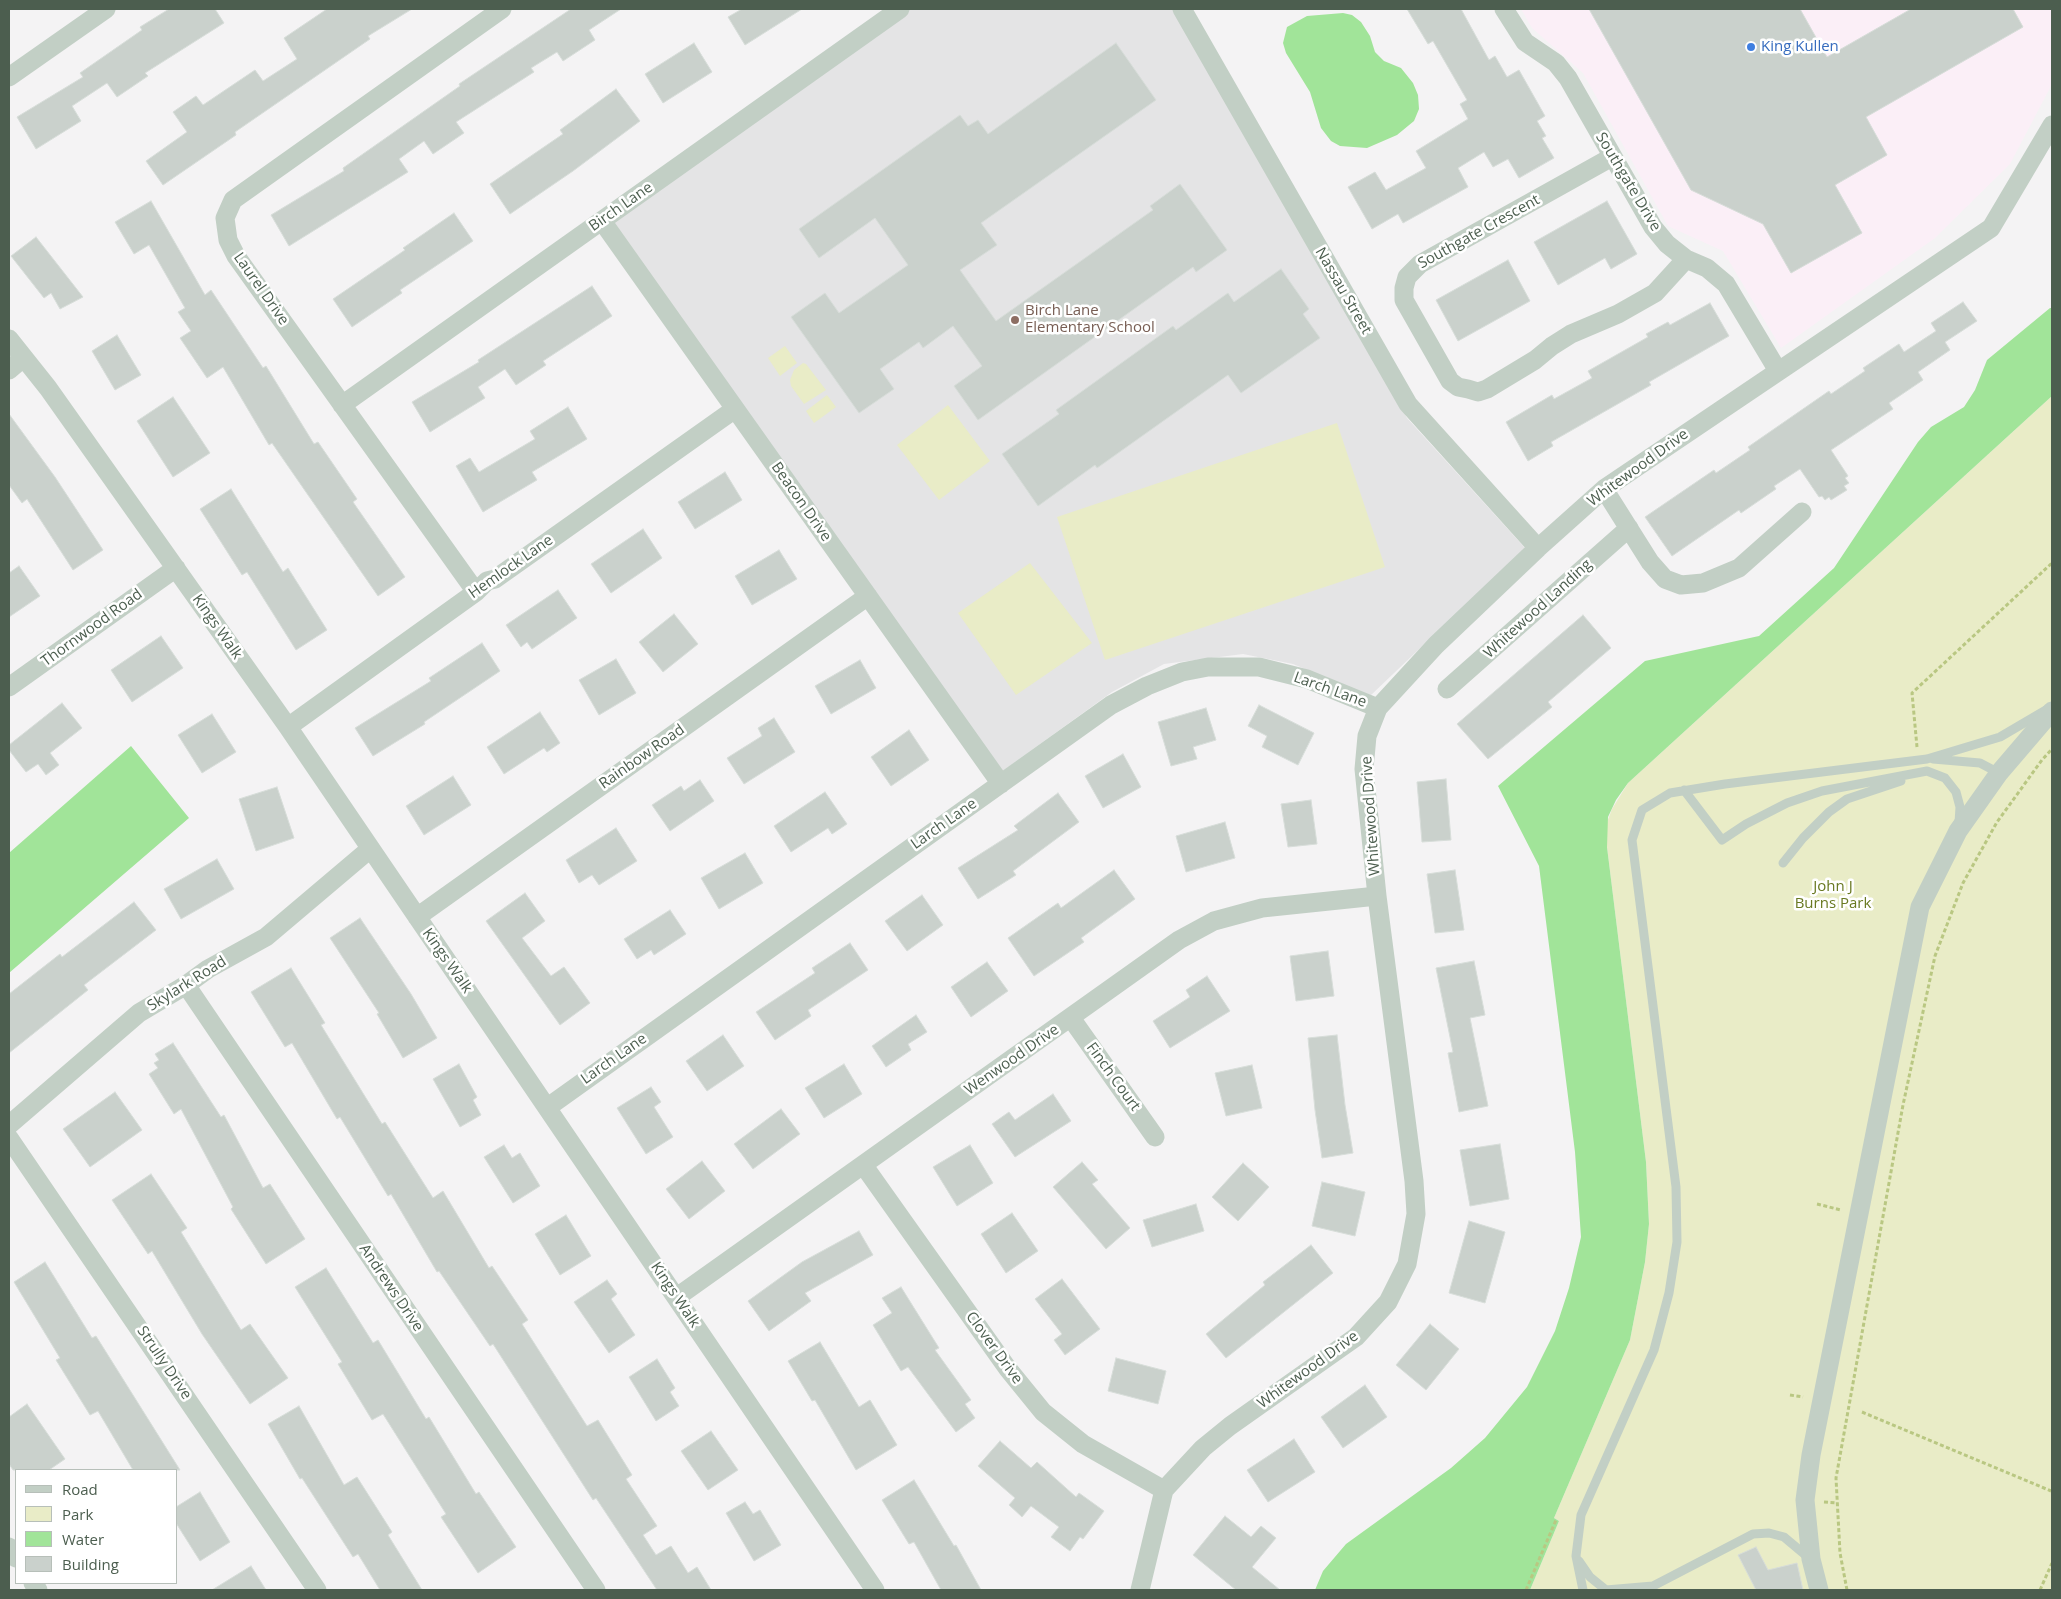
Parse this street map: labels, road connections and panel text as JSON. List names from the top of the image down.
{
  "streets": {
    "street": [
      "Southgate Drive",
      "Birch Lane",
      "Southgate Crescent",
      "Laurel Drive",
      "Nassau Street",
      "Whitewood Drive",
      "Beacon Drive",
      "Hemlock Lane",
      "Whitewood Landing",
      "Kings Walk",
      "Thornwood Road",
      "Larch Lane",
      "Rainbow Road",
      "Skylark Road",
      "Wenwood Drive",
      "Finch Court",
      "Andrews Drive",
      "Clover Drive",
      "Strully Drive"
    ]
  },
  "crossings": [
    ["Southgate Drive", "Southgate Crescent"],
    ["Southgate Drive", "Whitewood Drive"],
    ["Birch Lane", "Laurel Drive"],
    ["Birch Lane", "Beacon Drive"],
    ["Laurel Drive", "Hemlock Lane"],
    ["Nassau Street", "Whitewood Drive"],
    ["Whitewood Drive", "Larch Lane"],
    ["Whitewood Drive", "Wenwood Drive"],
    ["Whitewood Drive", "Clover Drive"],
    ["Beacon Drive", "Hemlock Lane"],
    ["Beacon Drive", "Larch Lane"],
    ["Beacon Drive", "Rainbow Road"],
    ["Hemlock Lane", "Kings Walk"],
    ["Kings Walk", "Thornwood Road"],
    ["Kings Walk", "Larch Lane"],
    ["Kings Walk", "Rainbow Road"],
    ["Kings Walk", "Skylark Road"],
    ["Kings Walk", "Wenwood Drive"],
    ["Skylark Road", "Andrews Drive"],
    ["Wenwood Drive", "Finch Court"],
    ["Wenwood Drive", "Clover Drive"]
  ],
  "parks": ["John J Burns Park"],
  "places": ["King Kullen", "Birch Lane Elementary School"],
  "legend": [
    "Road",
    "Park",
    "Water",
    "Building"
  ]
}
